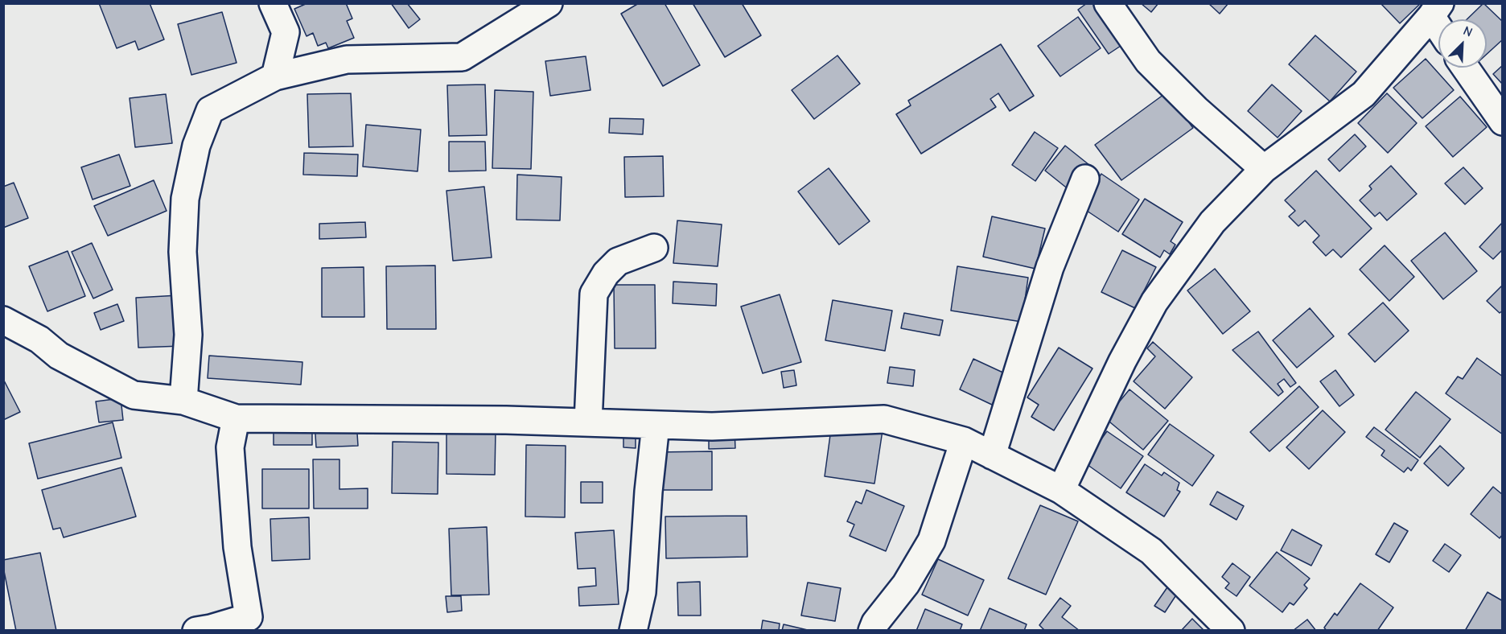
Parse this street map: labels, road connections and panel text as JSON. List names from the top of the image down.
{
  "north": "top right"
}
